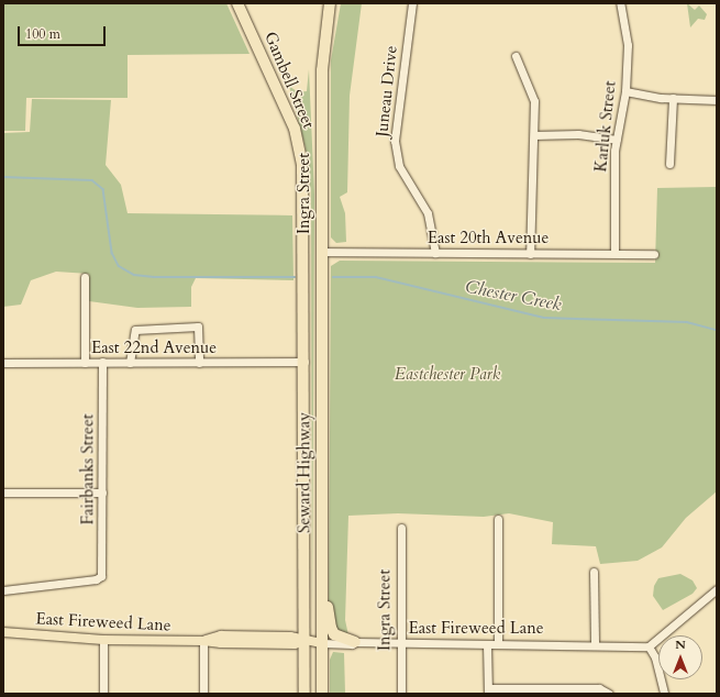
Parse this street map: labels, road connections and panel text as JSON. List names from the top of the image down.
{
  "streets": {
    "highway": ["Gambell Street", "Ingra Street", "Seward Highway"],
    "main road": ["East Fireweed Lane"],
    "street": [
      "Juneau Drive",
      "Karluk Street",
      "East 20th Avenue",
      "East 22nd Avenue",
      "Fairbanks Street"
    ]
  },
  "crossings": [
    ["Gambell Street", "Seward Highway"],
    ["Juneau Drive", "East 20th Avenue"],
    ["Karluk Street", "East 20th Avenue"],
    ["Ingra Street", "East 20th Avenue"],
    ["Ingra Street", "Seward Highway"],
    ["Ingra Street", "East Fireweed Lane"],
    ["East 20th Avenue", "Seward Highway"],
    ["East 22nd Avenue", "Fairbanks Street"],
    ["East 22nd Avenue", "Seward Highway"],
    ["Seward Highway", "East Fireweed Lane"]
  ],
  "water": ["Chester Creek"],
  "parks": ["Eastchester Park"],
  "scale_bar": "100 m",
  "north": "top"
}
